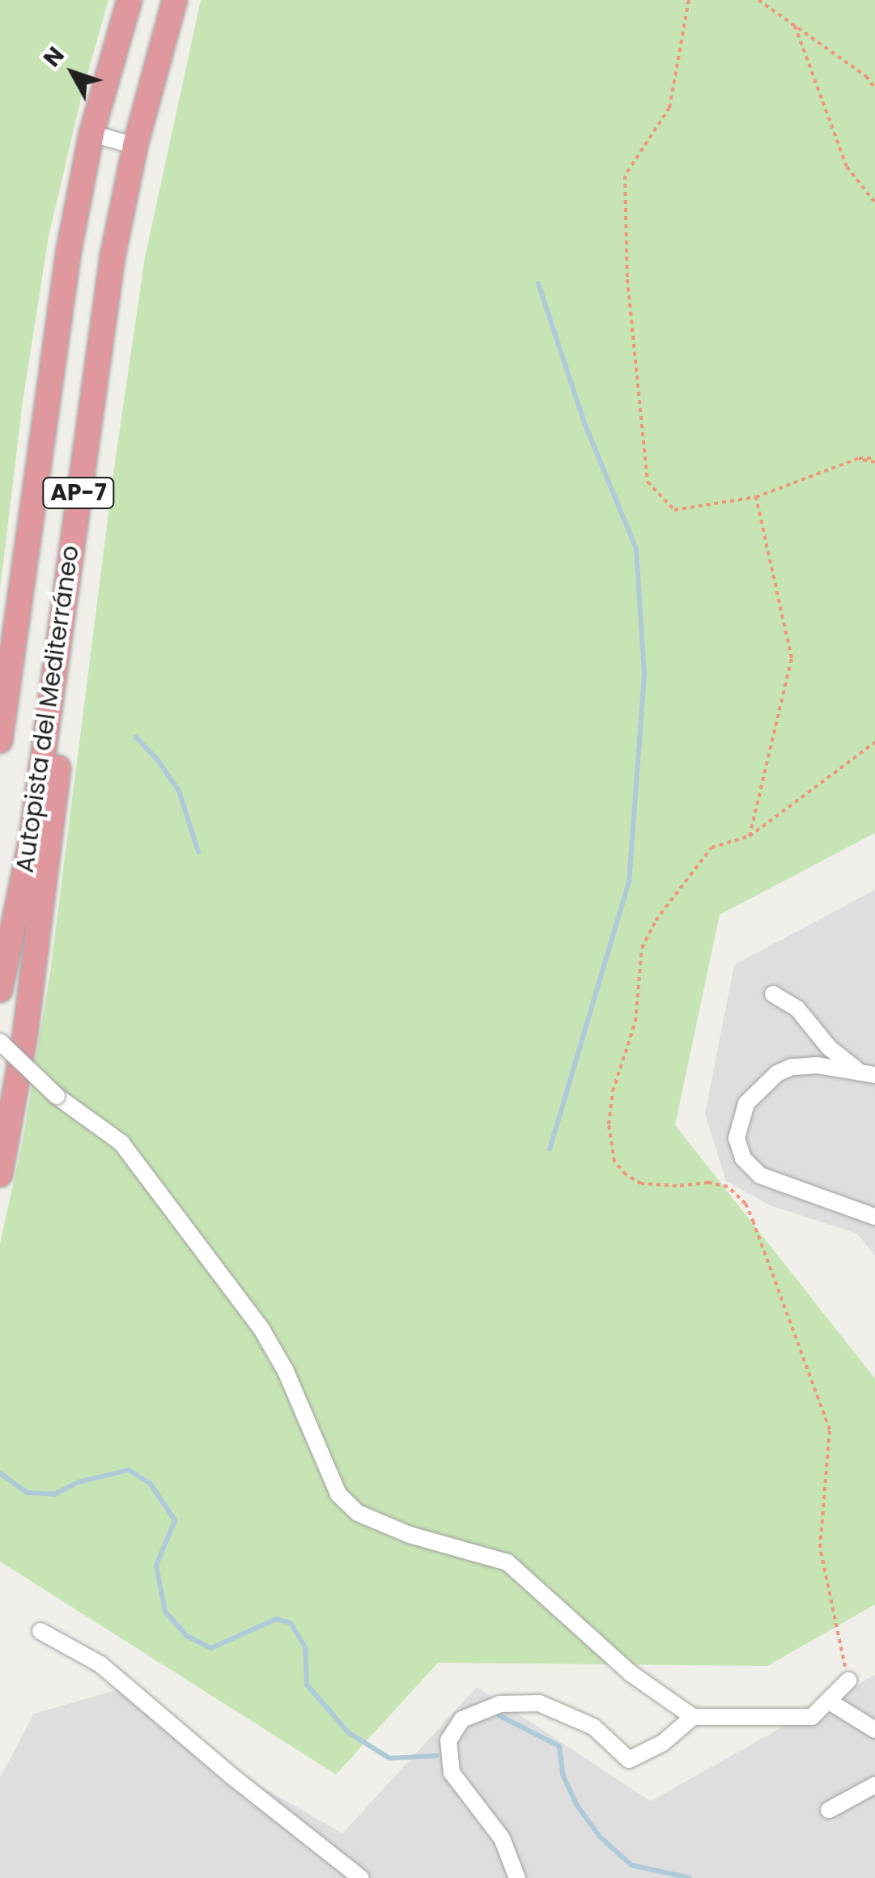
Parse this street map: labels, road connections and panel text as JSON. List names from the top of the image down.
{
  "streets": {
    "highway": ["AP-7", "Autopista del Mediterráneo"]
  },
  "north": "top left"
}
